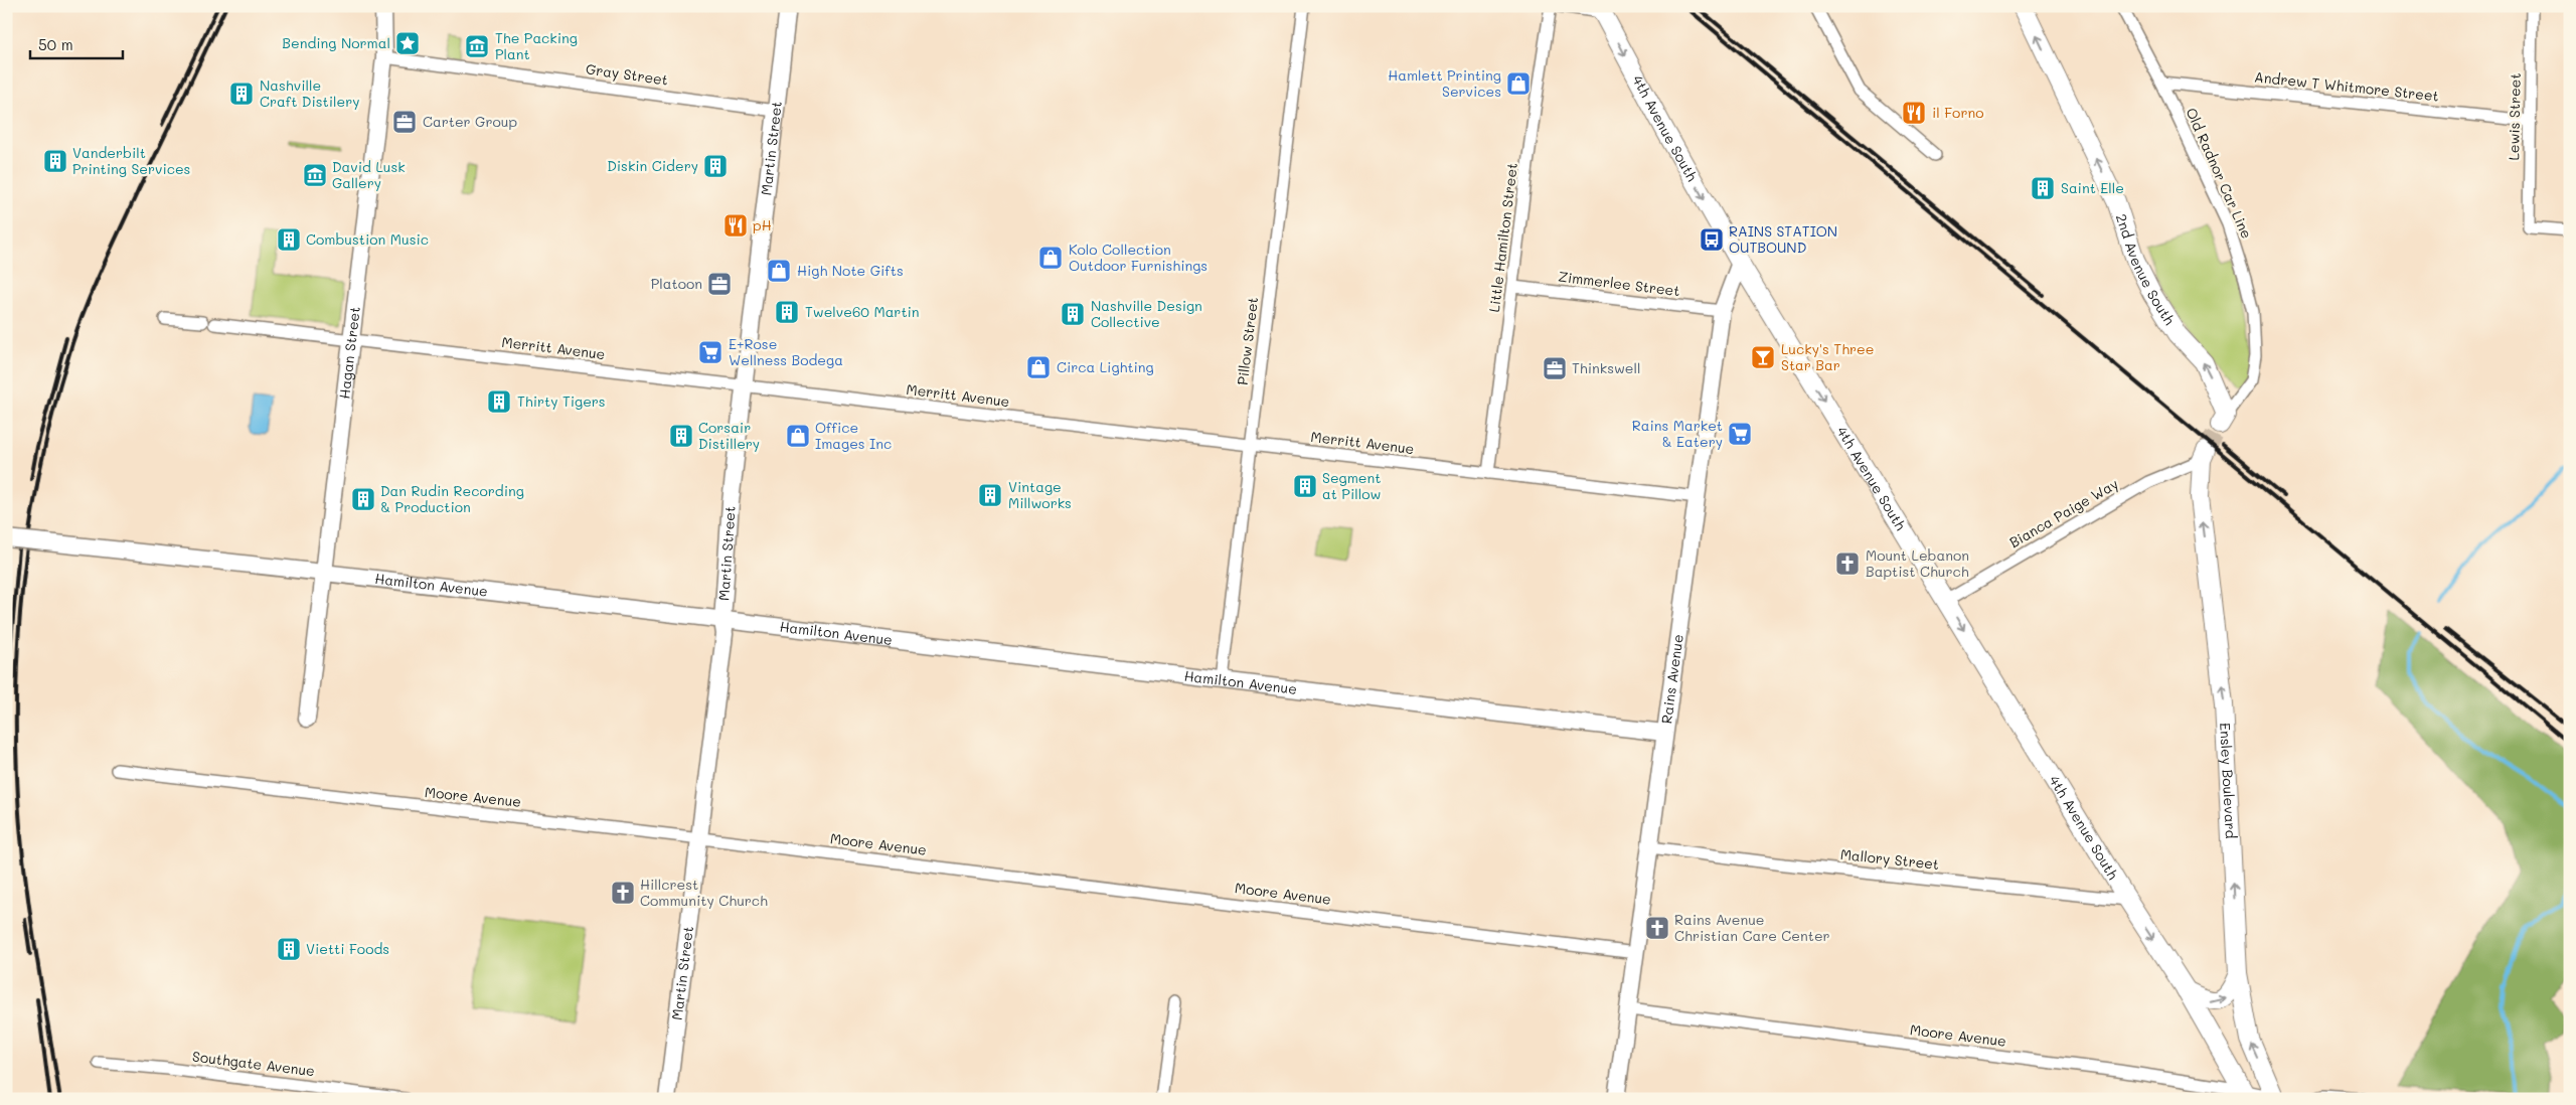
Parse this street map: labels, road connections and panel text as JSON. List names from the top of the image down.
{
  "streets": {
    "main road": ["4th Avenue South", "2nd Avenue South", "Ensley Boulevard"],
    "street": [
      "Gray Street",
      "Andrew T Whitmore Street",
      "Lewis Street",
      "Martin Street",
      "Old Radnor Car Line",
      "Little Hamilton Street",
      "Zimmerlee Street",
      "Pillow Street",
      "Merritt Avenue",
      "Hagan Street",
      "Bianca Paige Way",
      "Hamilton Avenue",
      "Rains Avenue",
      "Moore Avenue",
      "Mallory Street",
      "Southgate Avenue"
    ]
  },
  "crossings": [
    ["Gray Street", "Martin Street"],
    ["Gray Street", "Hagan Street"],
    ["Andrew T Whitmore Street", "Lewis Street"],
    ["Andrew T Whitmore Street", "Old Radnor Car Line"],
    ["4th Avenue South", "Bianca Paige Way"],
    ["4th Avenue South", "Rains Avenue"],
    ["4th Avenue South", "Moore Avenue"],
    ["4th Avenue South", "Mallory Street"],
    ["Martin Street", "Merritt Avenue"],
    ["Martin Street", "Hamilton Avenue"],
    ["Martin Street", "Moore Avenue"],
    ["Old Radnor Car Line", "2nd Avenue South"],
    ["Little Hamilton Street", "Zimmerlee Street"],
    ["Little Hamilton Street", "Merritt Avenue"],
    ["Zimmerlee Street", "Rains Avenue"],
    ["Pillow Street", "Merritt Avenue"],
    ["Pillow Street", "Hamilton Avenue"],
    ["Merritt Avenue", "Hagan Street"],
    ["Merritt Avenue", "Rains Avenue"],
    ["Hagan Street", "Hamilton Avenue"],
    ["Bianca Paige Way", "Ensley Boulevard"],
    ["Hamilton Avenue", "Rains Avenue"],
    ["Rains Avenue", "Moore Avenue"],
    ["Rains Avenue", "Mallory Street"],
    ["Ensley Boulevard", "Moore Avenue"]
  ],
  "one_way": ["4th Avenue South", "2nd Avenue South", "Ensley Boulevard"],
  "places": {
    "place": ["Bending Normal"],
    "museum": ["The Packing Plant", "David Lusk Gallery"],
    "shop": [
      "Hamlett Printing Services",
      "Kolo Collection Outdoor Furnishings",
      "High Note Gifts",
      "Circa Lighting",
      "Office Images Inc"
    ],
    "building": [
      "Nashville Craft Distilery",
      "Vanderbilt Printing Services",
      "Diskin Cidery",
      "Saint Elle",
      "Combustion Music",
      "Twelve60 Martin",
      "Nashville Design Collective",
      "Thirty Tigers",
      "Corsair Distillery",
      "Segment at Pillow",
      "Vintage Millworks",
      "Dan Rudin Recording & Production",
      "Vietti Foods"
    ],
    "restaurant": ["il Forno", "pH"],
    "office": ["Carter Group", "Platoon", "Thinkswell"],
    "bus stop": ["RAINS STATION OUTBOUND"],
    "supermarket": ["E+Rose Wellness Bodega", "Rains Market & Eatery"],
    "bar": ["Lucky's Three Star Bar"],
    "church": ["Mount Lebanon Baptist Church", "Hillcrest Community Church", "Rains Avenue Christian Care Center"]
  },
  "scale_bar": "50 m"
}
